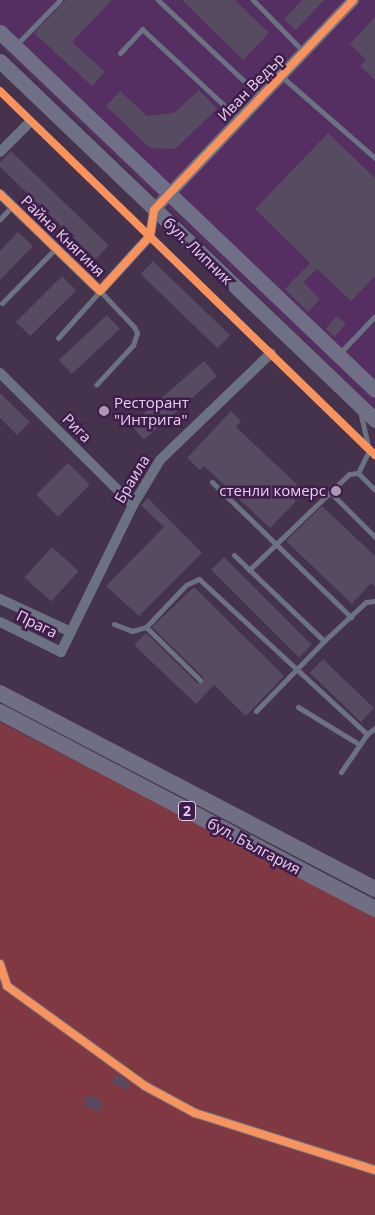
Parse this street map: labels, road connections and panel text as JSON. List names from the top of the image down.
{
  "streets": {
    "highway": ["2", "бул. България"],
    "main road": ["бул. Липник"],
    "street": [
      "Иван Ведър",
      "Райна Княгиня",
      "Рига",
      "Браила",
      "Прага"
    ]
  },
  "crossings": [
    ["Иван Ведър", "бул. Липник"],
    ["Рига", "Браила"],
    ["Браила", "Прага"]
  ],
  "places": ["Ресторант \"Интрига\"", "стенли комерс"]
}
